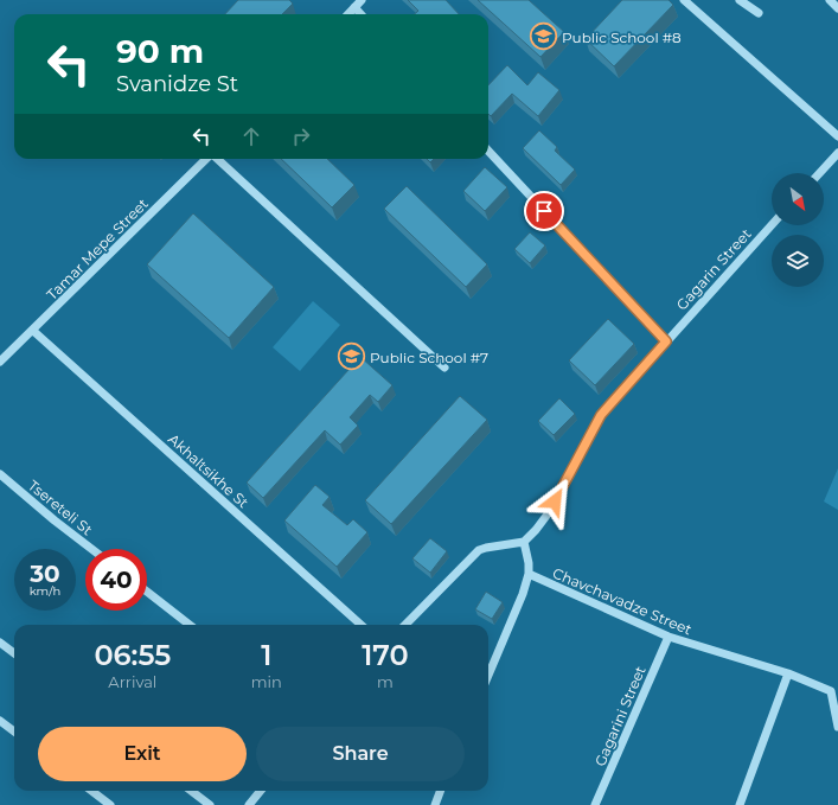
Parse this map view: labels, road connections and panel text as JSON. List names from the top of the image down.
{
  "streets": {
    "street": [
      "Tamar Mepe Street",
      "Gagarin Street",
      "Akhaltsikhe St",
      "Tsereteli St",
      "Chavchavadze Street",
      "Gagarini Street"
    ]
  },
  "crossings": [
    ["Tamar Mepe Street", "Akhaltsikhe St"],
    ["Chavchavadze Street", "Gagarini Street"]
  ],
  "places": {
    "school or university": ["Public School #8", "Public School #7"]
  },
  "north": "bottom right",
  "page": {
    "turn": ["90 m", "Svanidze St"],
    "speed": "30 km/h",
    "limit": "40",
    "eta": [
      "06:55",
      "Arrival",
      "1",
      "min",
      "170",
      "m"
    ],
    "buttons": ["Exit", "Share"]
  }
}
